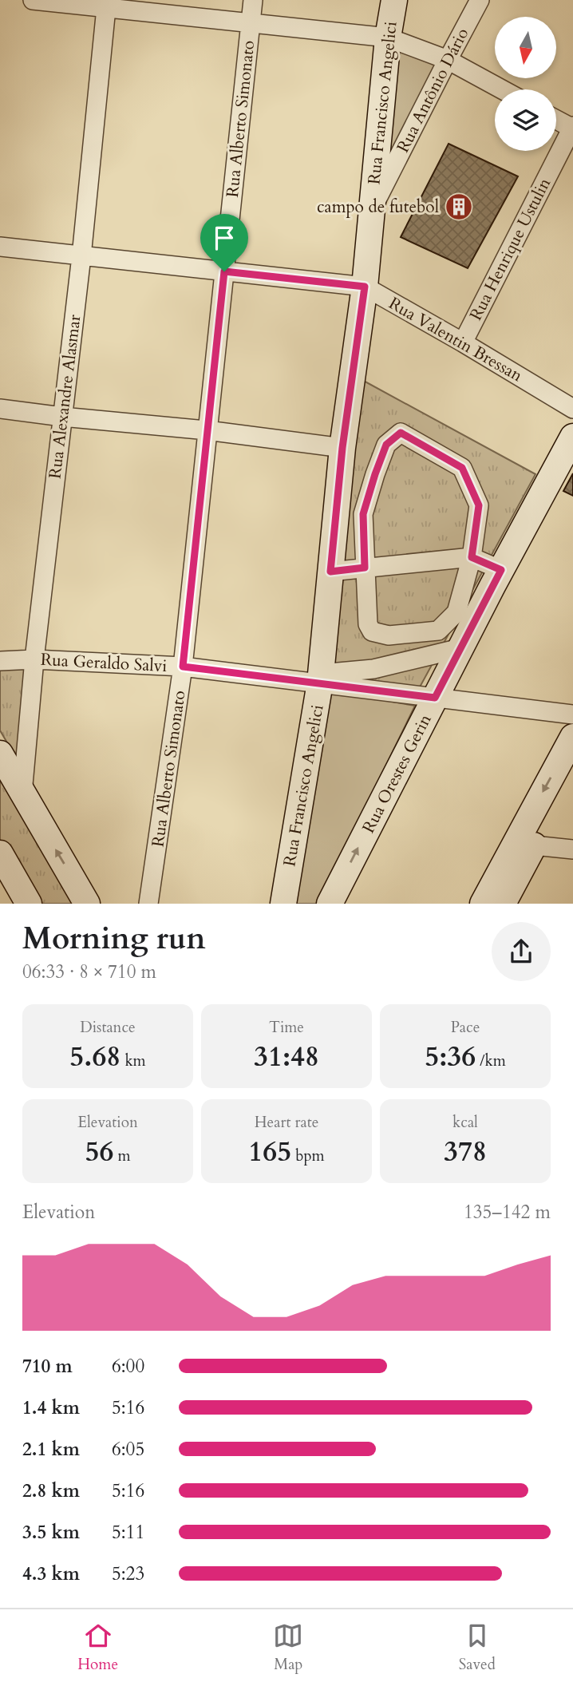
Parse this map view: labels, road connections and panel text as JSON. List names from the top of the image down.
{
  "streets": {
    "street": [
      "Rua Antônio Dário",
      "Rua Francisco Angelici",
      "Rua Alberto Simonato",
      "Rua Henrique Ustulin",
      "Rua Valentin Bressan",
      "Rua Alexandre Alasmar",
      "Rua Geraldo Salvi",
      "Rua Orestes Gerin"
    ]
  },
  "crossings": [
    ["Rua Antônio Dário", "Rua Francisco Angelici"],
    ["Rua Francisco Angelici", "Rua Valentin Bressan"],
    ["Rua Francisco Angelici", "Rua Geraldo Salvi"],
    ["Rua Alberto Simonato", "Rua Valentin Bressan"],
    ["Rua Alberto Simonato", "Rua Geraldo Salvi"],
    ["Rua Henrique Ustulin", "Rua Valentin Bressan"],
    ["Rua Valentin Bressan", "Rua Alexandre Alasmar"],
    ["Rua Alexandre Alasmar", "Rua Geraldo Salvi"]
  ],
  "places": {
    "building": ["campo de futebol"]
  },
  "north": "bottom",
  "page": {
    "heading": ["Morning run", "06:33 · 8 × 710 m"],
    "stats": [
      ["Distance", "5.68 km"],
      ["Time", "31:48"],
      ["Pace", "5:36 /km"],
      ["Elevation", "56 m"],
      ["Heart rate", "165 bpm"],
      ["kcal", "378"]
    ],
    "chart": ["Elevation", "135–142 m"],
    "list": [
      {
        "name": "710 m",
        "note": "6:00"
      },
      {
        "name": "1.4 km",
        "note": "5:16"
      },
      {
        "name": "2.1 km",
        "note": "6:05"
      },
      {
        "name": "2.8 km",
        "note": "5:16"
      },
      {
        "name": "3.5 km",
        "note": "5:11"
      },
      {
        "name": "4.3 km",
        "note": "5:23"
      }
    ],
    "tabs": ["Home", "Map", "Saved"]
  }
}
